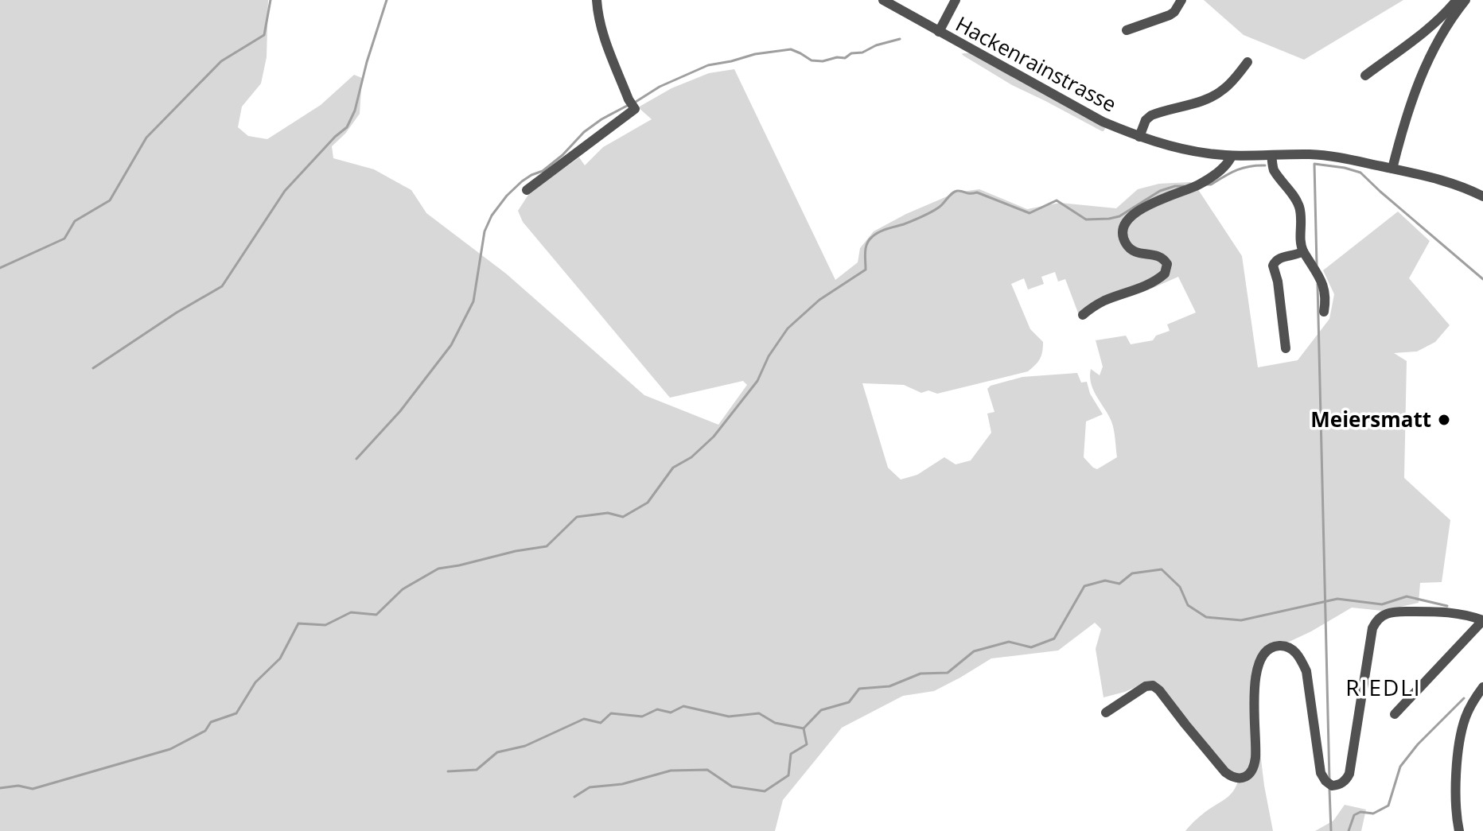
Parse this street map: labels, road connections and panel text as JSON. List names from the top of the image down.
{
  "streets": {
    "street": ["Hackenrainstrasse"]
  },
  "districts": ["RIEDLI"],
  "places": ["Meiersmatt"]
}
